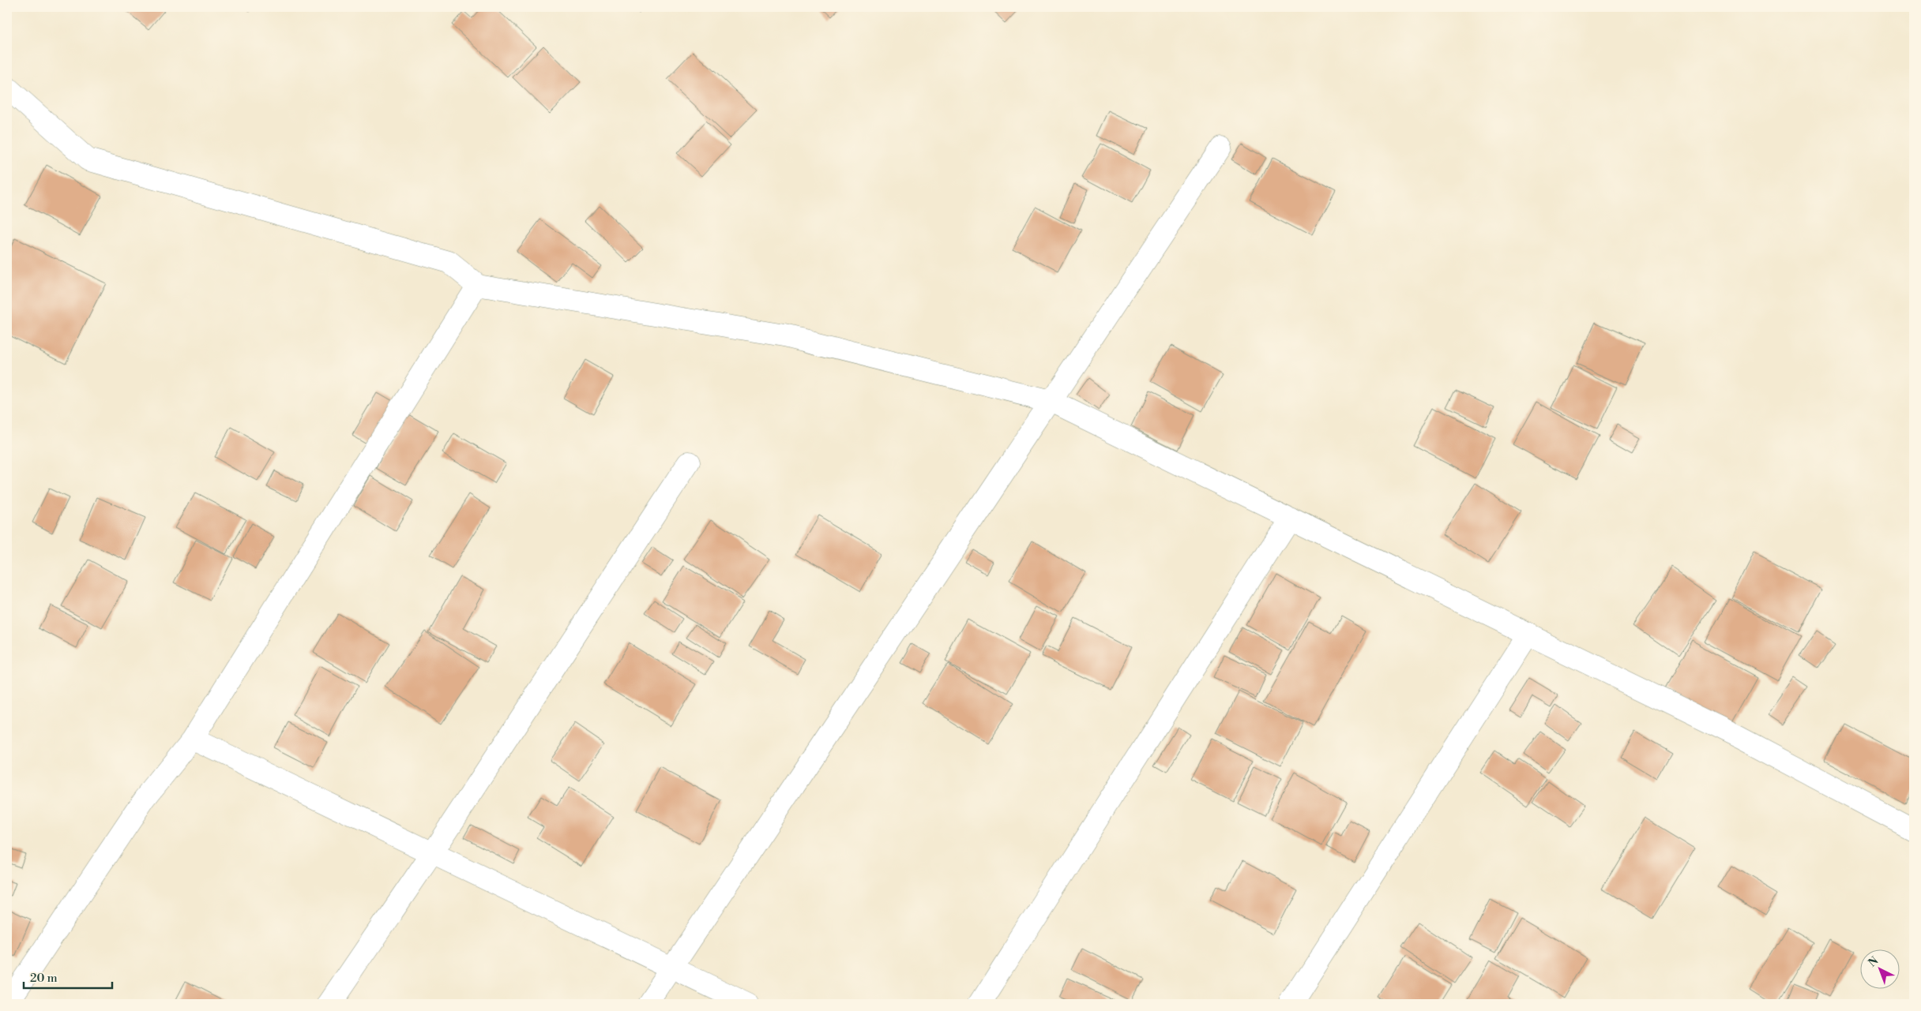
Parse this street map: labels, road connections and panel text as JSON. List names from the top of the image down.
{
  "scale_bar": "20 m",
  "north": "top left"
}
